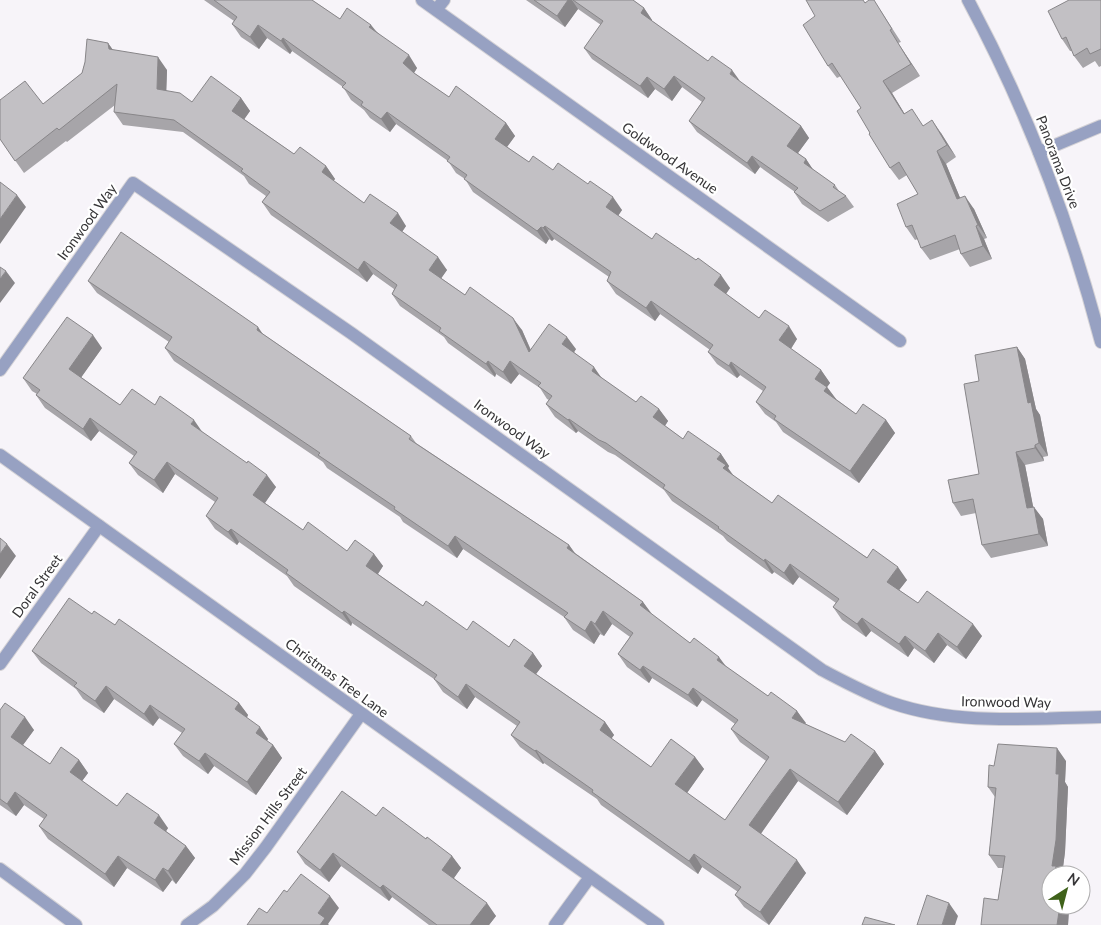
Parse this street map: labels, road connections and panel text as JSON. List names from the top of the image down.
{
  "streets": {
    "street": [
      "Goldwood Avenue",
      "Panorama Drive",
      "Ironwood Way",
      "Doral Street",
      "Christmas Tree Lane",
      "Mission Hills Street"
    ]
  },
  "crossings": [
    ["Doral Street", "Christmas Tree Lane"],
    ["Christmas Tree Lane", "Mission Hills Street"]
  ],
  "north": "top right"
}
